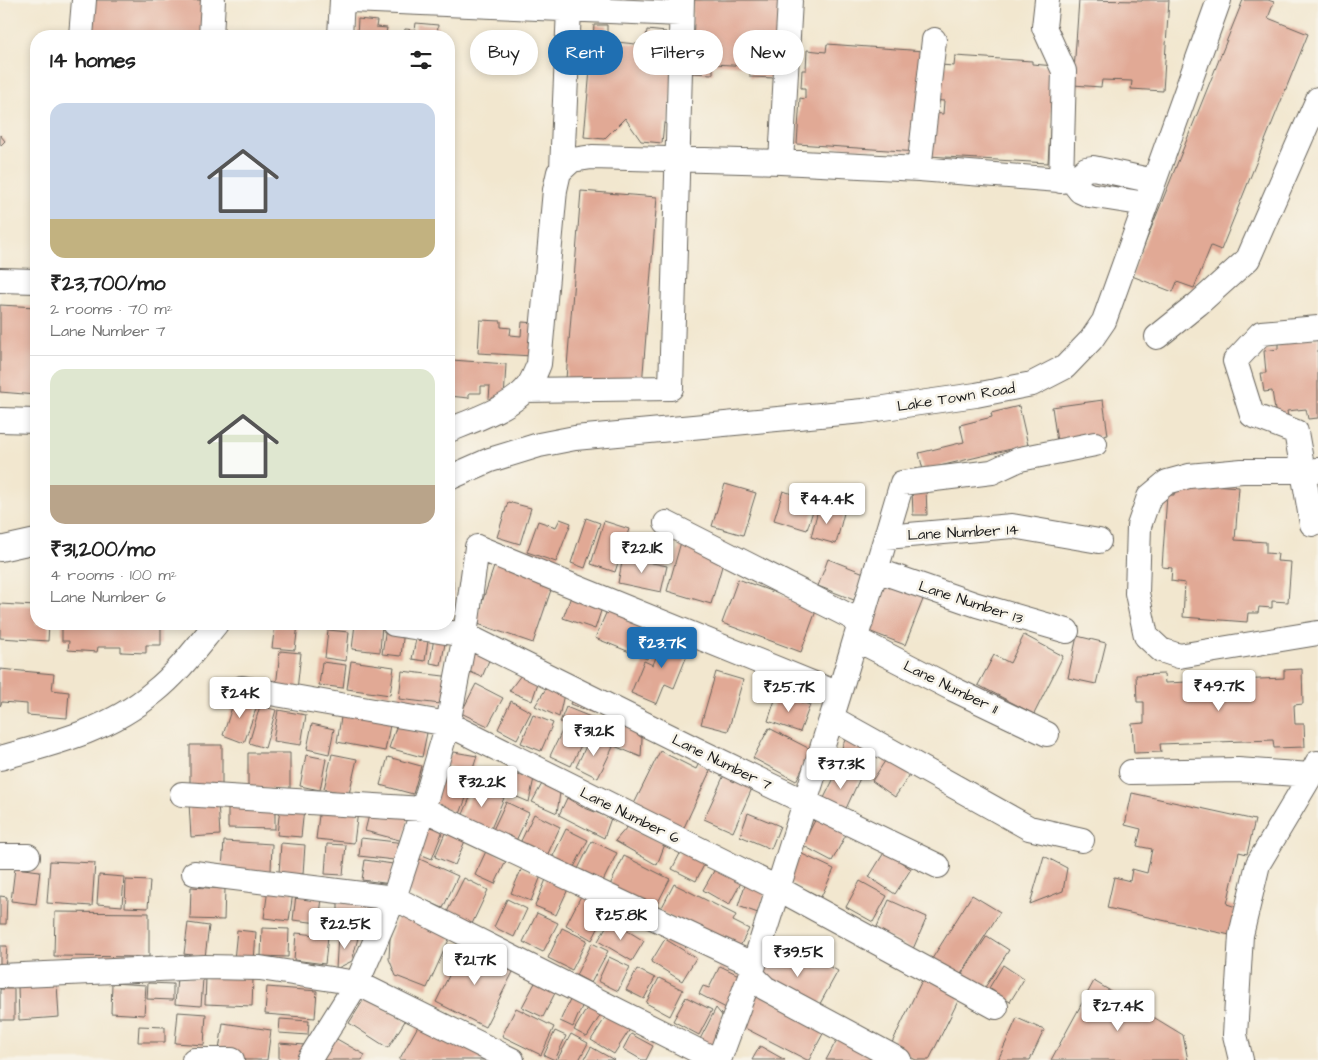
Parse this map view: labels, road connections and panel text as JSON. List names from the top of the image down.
{
  "streets": {
    "street": [
      "Lake Town Road",
      "Lane Number 14",
      "Lane Number 13",
      "Lane Number 11",
      "Lane Number 7",
      "Lane Number 6"
    ]
  },
  "page": {
    "chip": [
      "Buy",
      "Rent",
      "Filters",
      "New"
    ],
    "heading": "14 homes",
    "list": [
      {
        "name": "₹23,700/mo",
        "note": "2 rooms · 70 m² · Lane Number 7"
      },
      {
        "name": "₹31,200/mo",
        "note": "4 rooms · 100 m² · Lane Number 6"
      }
    ],
    "price": [
      "₹44.4K",
      "₹22.1K",
      "₹23.7K",
      "₹49.7K",
      "₹25.7K",
      "₹24K",
      "₹31.2K",
      "₹37.3K",
      "₹32.2K",
      "₹25.8K",
      "₹22.5K",
      "₹39.5K",
      "₹21.7K",
      "₹27.4K"
    ]
  }
}
